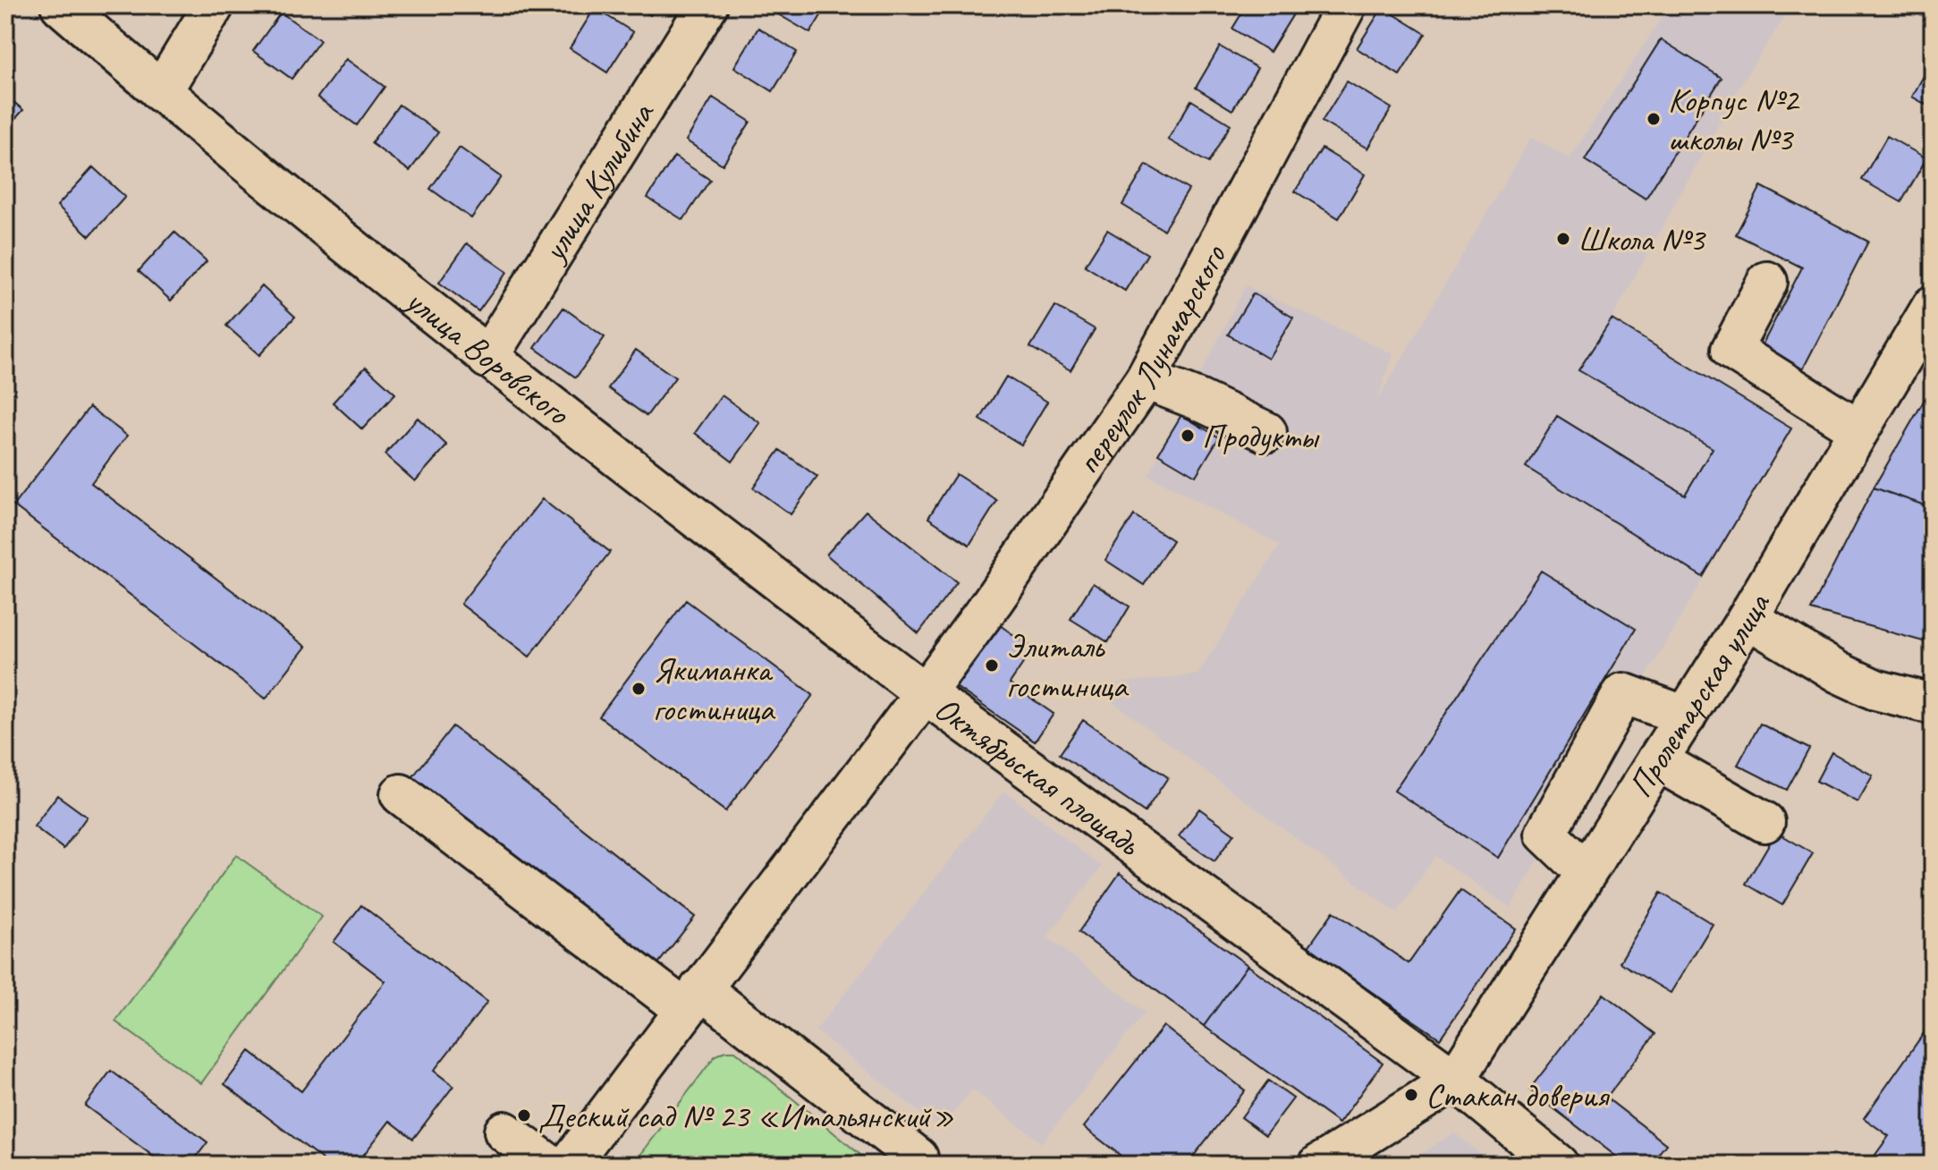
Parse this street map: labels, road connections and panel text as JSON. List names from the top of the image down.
{
  "streets": {
    "street": [
      "улица Кулибина",
      "улица Воровского",
      "переулок Луначарского",
      "Пролетарская улица",
      "Октябрьская площадь"
    ]
  },
  "crossings": [
    ["улица Кулибина", "улица Воровского"],
    ["улица Воровского", "переулок Луначарского"],
    ["улица Воровского", "Октябрьская площадь"],
    ["переулок Луначарского", "Октябрьская площадь"],
    ["Пролетарская улица", "Октябрьская площадь"]
  ],
  "places": [
    "Корпус №2 школы №3",
    "Школа №3",
    "Продукты",
    "Элиталь гостиница",
    "Якиманка гостиница",
    "Стакан доверия",
    "Деский сад № 23 «Итальянский»"
  ]
}
